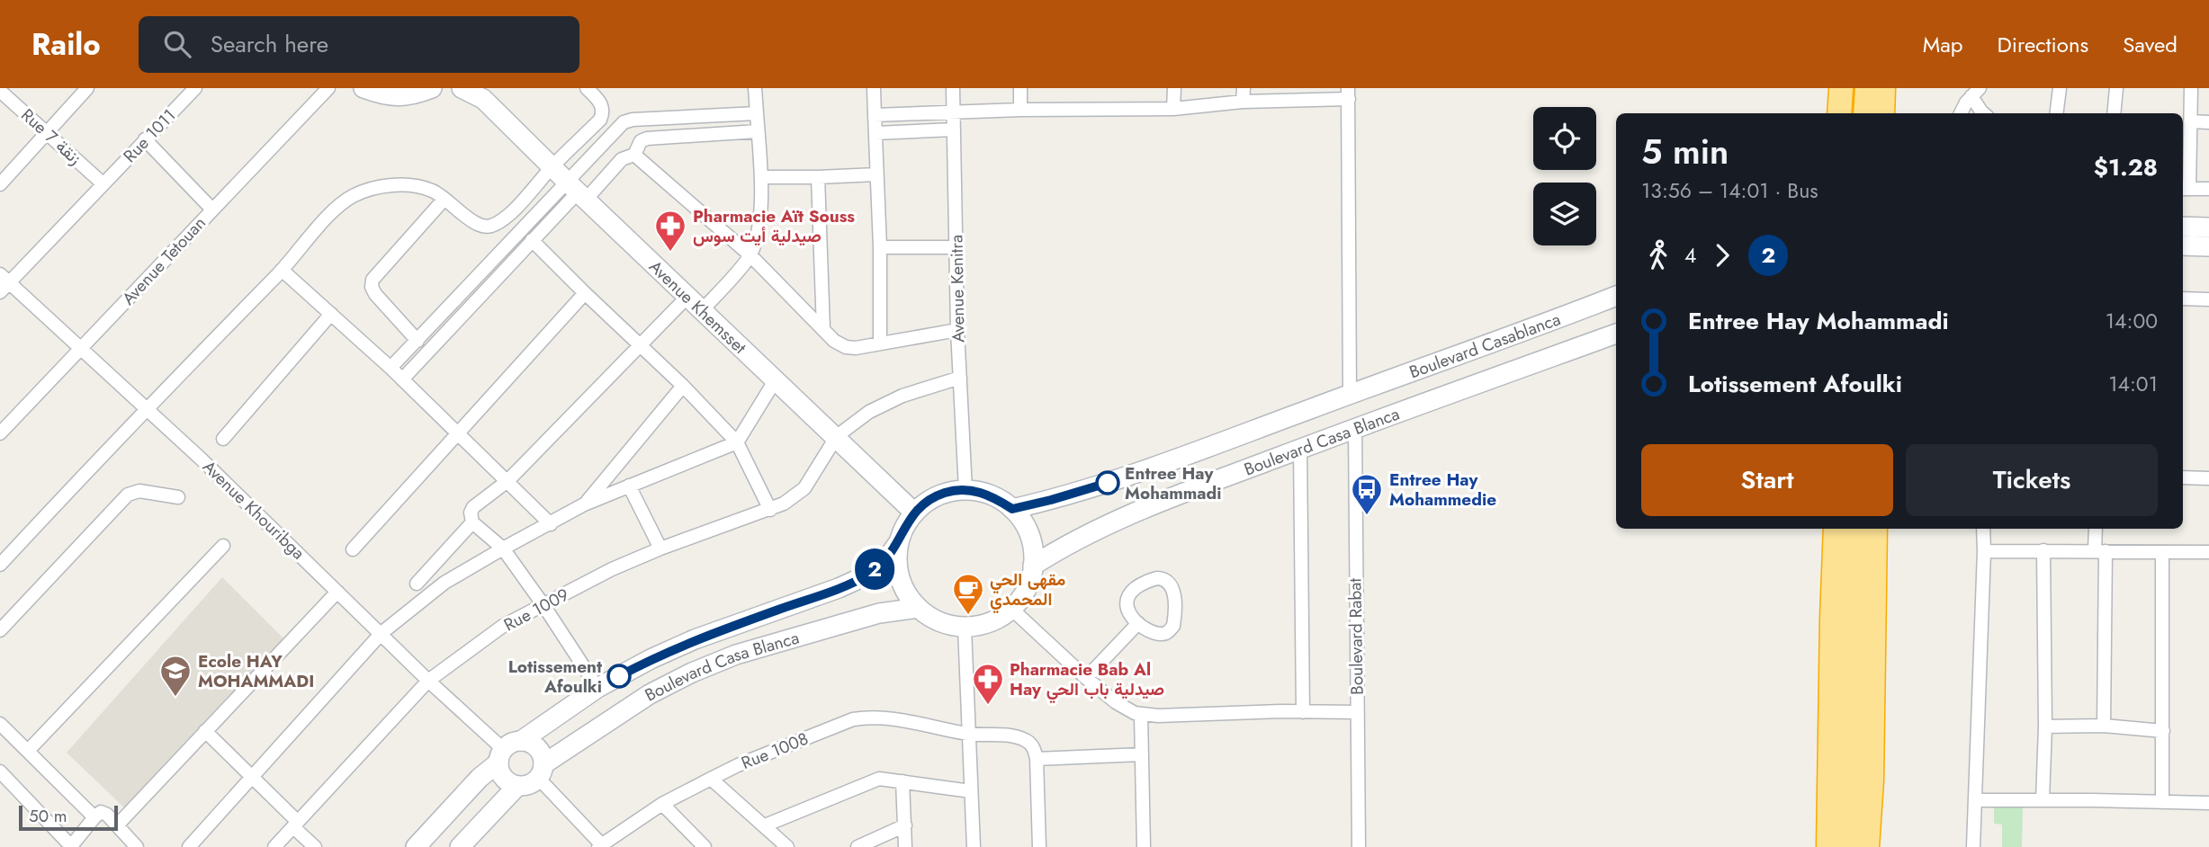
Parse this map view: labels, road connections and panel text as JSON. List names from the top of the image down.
{
  "streets": {
    "main road": ["Avenue Khemsset", "Boulevard Casablanca", "Boulevard Casa Blanca"],
    "street": [
      "Rue 1011",
      "Rue 7 زنقة",
      "Avenue Tetouan",
      "Avenue Kenitra",
      "Avenue Khouribga",
      "Rue 1009",
      "Boulevard Rabat",
      "Rue 1008"
    ]
  },
  "crossings": [
    ["Rue 1011", "Rue 7 زنقة"],
    ["Rue 1011", "Avenue Khouribga"],
    ["Avenue Tetouan", "Avenue Khouribga"],
    ["Avenue Kenitra", "Avenue Khemsset"],
    ["Avenue Kenitra", "Boulevard Casa Blanca"],
    ["Avenue Khemsset", "Boulevard Casa Blanca"],
    ["Avenue Khemsset", "Rue 1009"],
    ["Boulevard Casablanca", "Boulevard Casa Blanca"],
    ["Boulevard Casa Blanca", "Avenue Khouribga"],
    ["Boulevard Casa Blanca", "Boulevard Rabat"],
    ["Avenue Khouribga", "Rue 1009"]
  ],
  "places": {
    "pharmacy": ["Pharmacie Aït Souss صيدلية أيت سوس", "Pharmacie Bab Al Hay صيدلية باب الحي"],
    "other": ["Entree Hay Mohammadi", "Lotissement Afoulki"],
    "bus stop": ["Entree Hay Mohammedie"],
    "cafe": ["مقهى الحي المحمدي"],
    "school or university": ["Ecole HAY MOHAMMADI"]
  },
  "lines": ["bus line 2"],
  "scale_bar": "50 m",
  "page": {
    "header": "Railo",
    "search": "Search here",
    "nav": ["Map", "Directions", "Saved"],
    "on_map": "2",
    "heading": ["5 min", "13:56 – 14:01 · Bus", "$1.28"],
    "legs": ["4", "2"],
    "list": [
      {
        "name": "Entree Hay Mohammadi",
        "value": "14:00"
      },
      {
        "name": "Lotissement Afoulki",
        "value": "14:01"
      }
    ],
    "buttons": ["Start", "Tickets"],
    "scale": "50 m"
  }
}
